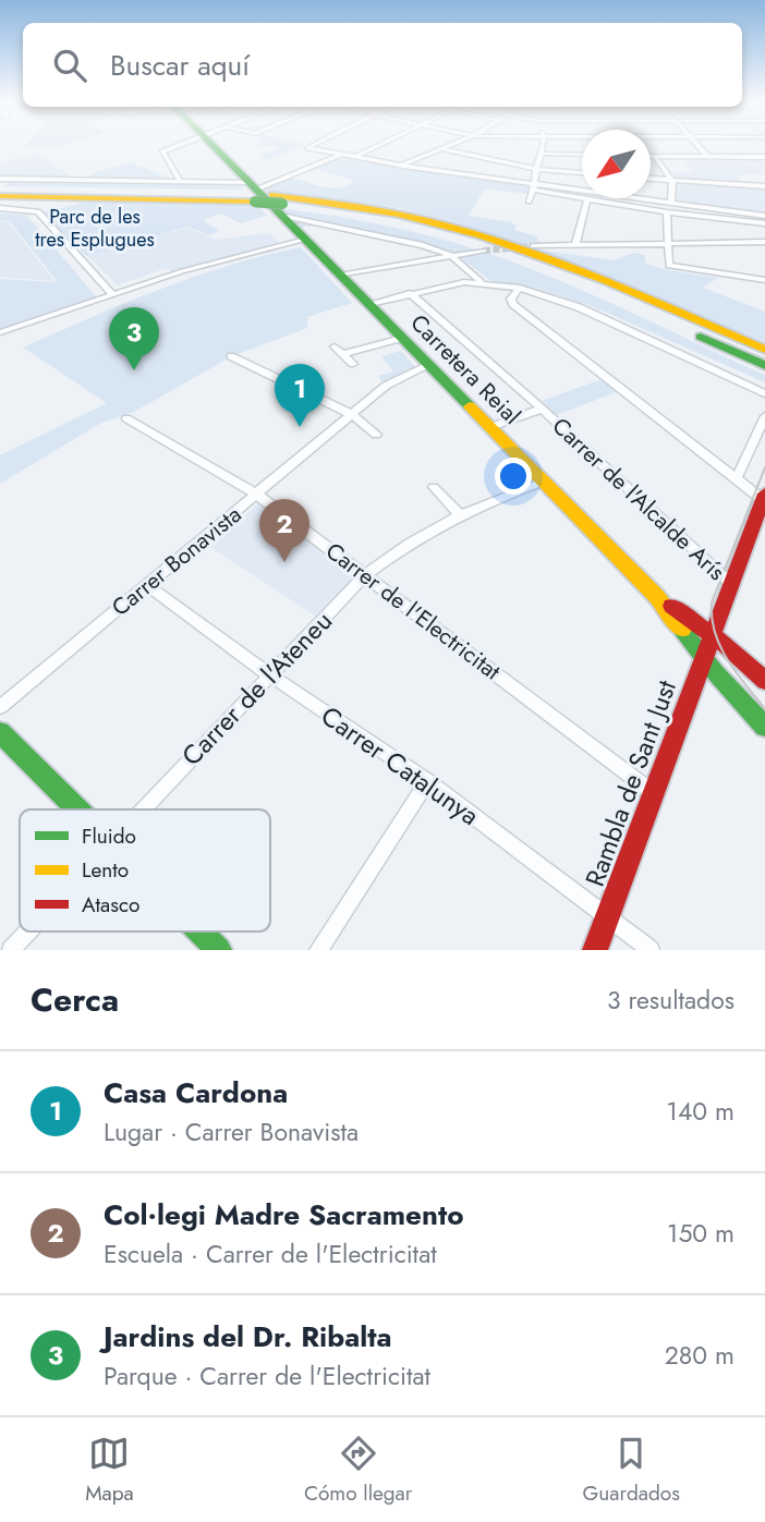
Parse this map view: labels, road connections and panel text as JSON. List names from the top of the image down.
{
  "streets": {
    "main road": ["Carretera Reial", "Rambla de Sant Just"],
    "street": [
      "Carrer de l'Alcalde Arís",
      "Carrer Bonavista",
      "Carrer de l'Electricitat",
      "Carrer de l'Ateneu",
      "Carrer Catalunya"
    ]
  },
  "crossings": [
    ["Carretera Reial", "Carrer Bonavista"],
    ["Carretera Reial", "Carrer de l'Ateneu"],
    ["Carretera Reial", "Rambla de Sant Just"],
    ["Carrer de l'Alcalde Arís", "Rambla de Sant Just"],
    ["Carrer Bonavista", "Carrer de l'Electricitat"],
    ["Carrer Bonavista", "Carrer Catalunya"],
    ["Carrer de l'Electricitat", "Carrer de l'Ateneu"],
    ["Carrer de l'Electricitat", "Rambla de Sant Just"],
    ["Carrer de l'Ateneu", "Carrer Catalunya"],
    ["Carrer Catalunya", "Rambla de Sant Just"]
  ],
  "parks": ["Parc de les tres Esplugues"],
  "legend": ["Fluido", "Lento", "Atasco"],
  "north": "bottom left",
  "page": {
    "search": "Buscar aquí",
    "pins": ["3", "1", "2"],
    "heading": ["Cerca", "3 resultados"],
    "list": [
      {
        "mark": "1",
        "name": "Casa Cardona",
        "note": "Lugar · Carrer Bonavista",
        "value": "140 m"
      },
      {
        "mark": "2",
        "name": "Col·legi Madre Sacramento",
        "note": "Escuela · Carrer de l'Electricitat",
        "value": "150 m"
      },
      {
        "mark": "3",
        "name": "Jardins del Dr. Ribalta",
        "note": "Parque · Carrer de l'Electricitat",
        "value": "280 m"
      }
    ],
    "nav": ["Mapa", "Cómo llegar", "Guardados"]
  }
}
